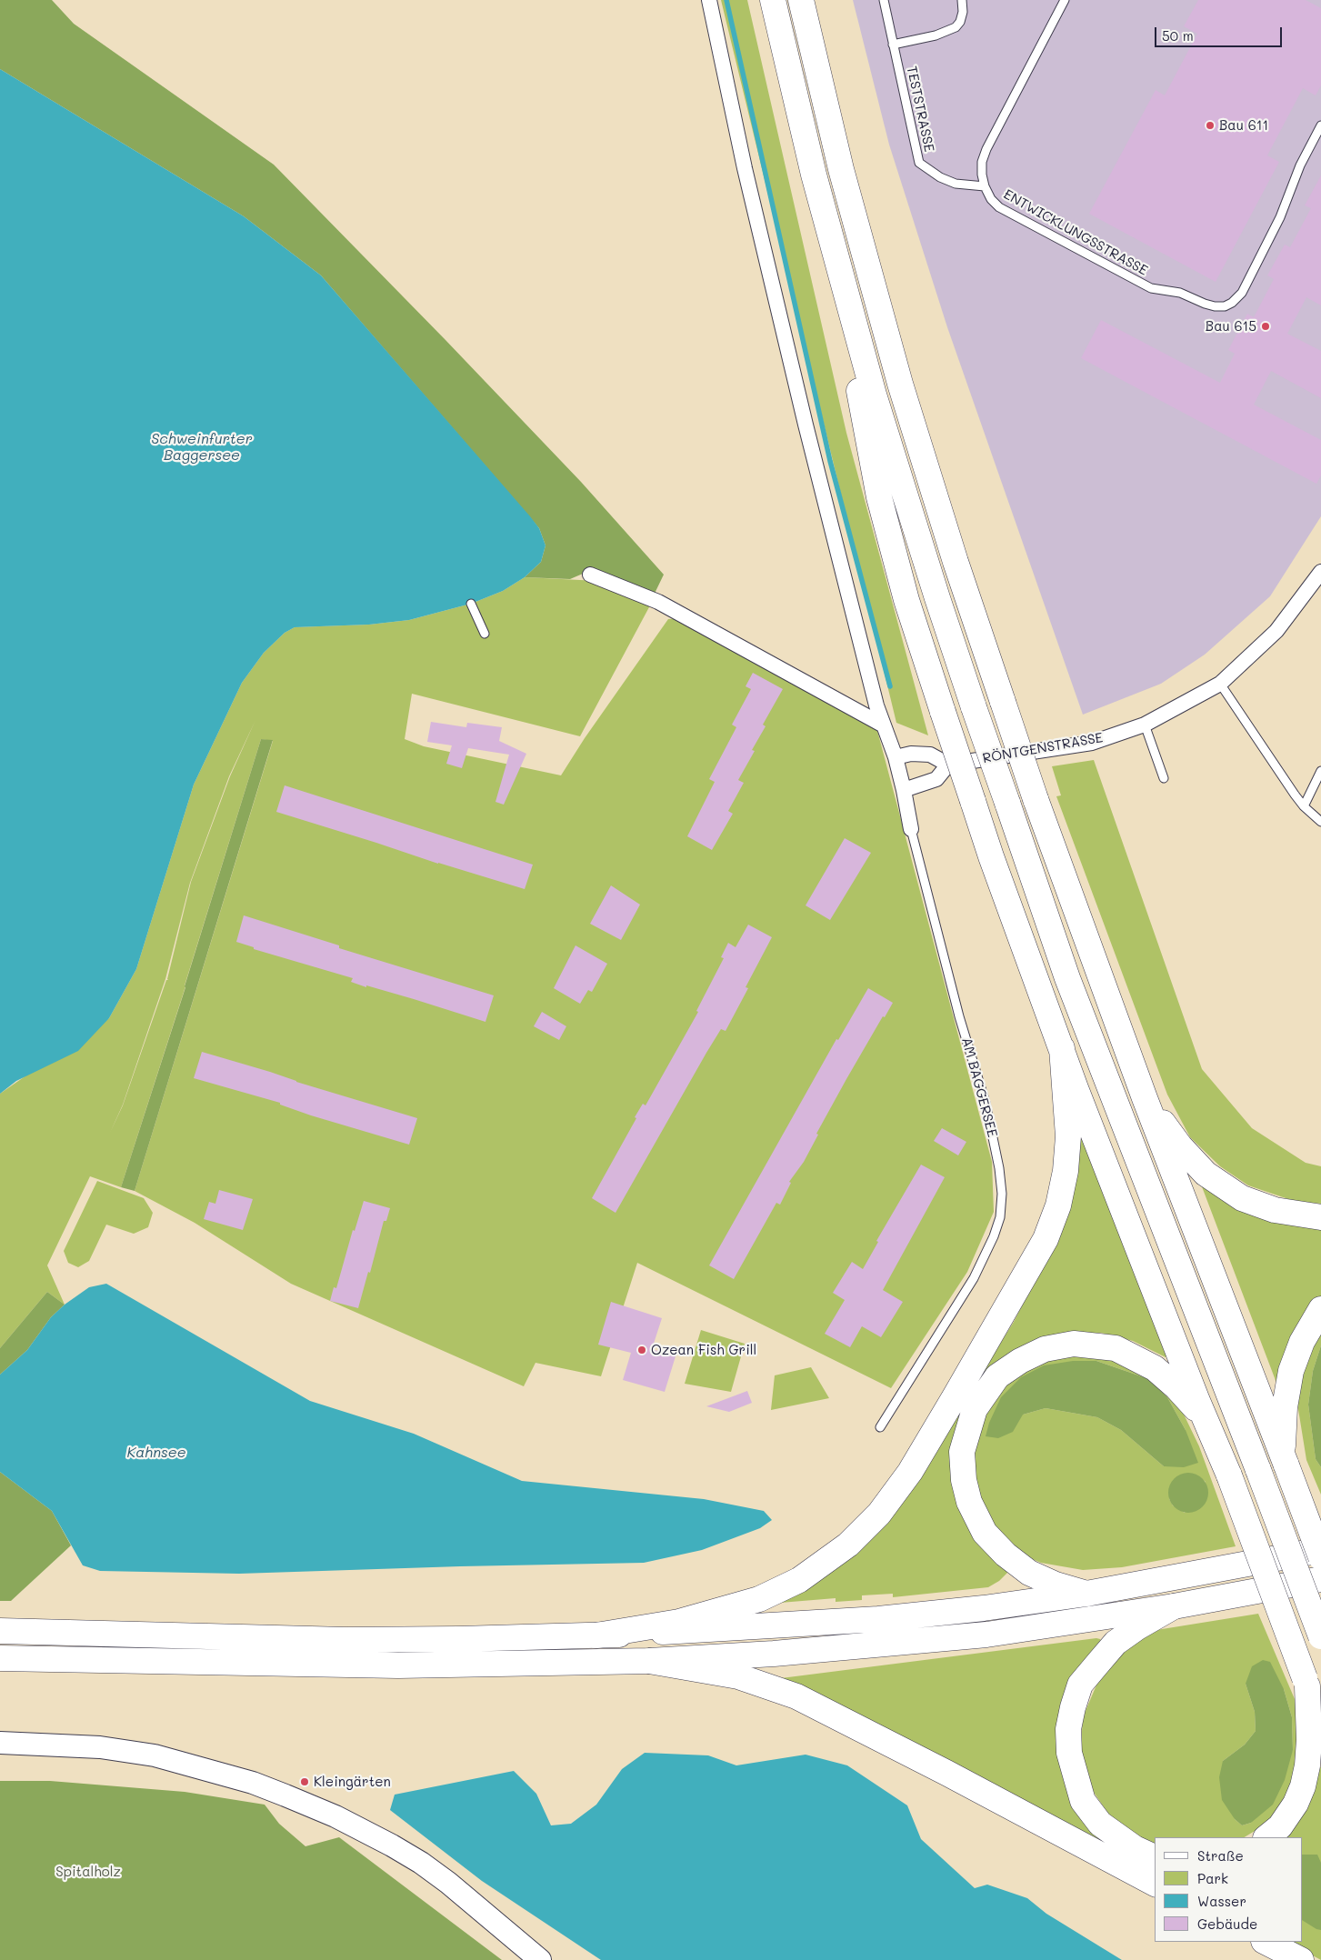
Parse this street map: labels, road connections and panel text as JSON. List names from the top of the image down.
{
  "streets": {
    "street": ["RÖNTGENSTRASSE", "AM BAGGERSEE"],
    "lane": ["TESTSTRASSE", "ENTWICKLUNGSSTRASSE"]
  },
  "crossings": [
    ["TESTSTRASSE", "ENTWICKLUNGSSTRASSE"]
  ],
  "water": ["Schweinfurter Baggersee", "Kahnsee"],
  "parks": ["Spitalholz"],
  "places": [
    "Bau 611",
    "Bau 615",
    "Ozean Fish Grill",
    "Kleingärten"
  ],
  "legend": [
    "Straße",
    "Park",
    "Wasser",
    "Gebäude"
  ],
  "scale_bar": "50 m"
}
